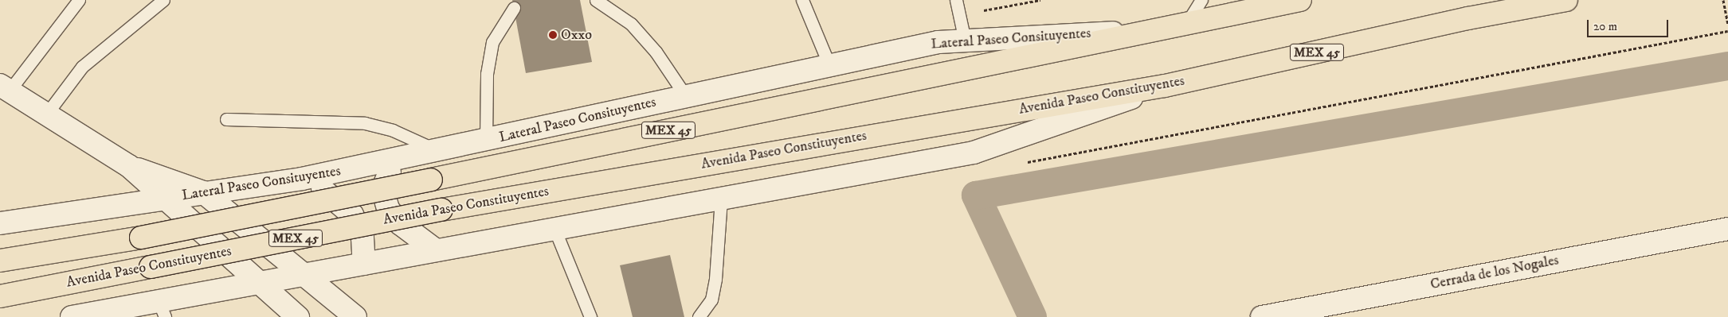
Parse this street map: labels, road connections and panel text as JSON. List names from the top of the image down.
{
  "streets": {
    "highway": ["MEX 45", "Avenida Paseo Constituyentes"],
    "street": ["Lateral Paseo Consituyentes", "Cerrada de los Nogales"]
  },
  "crossings": [
    ["Lateral Paseo Consituyentes", "MEX 45"]
  ],
  "places": ["Oxxo"],
  "scale_bar": "20 m"
}
